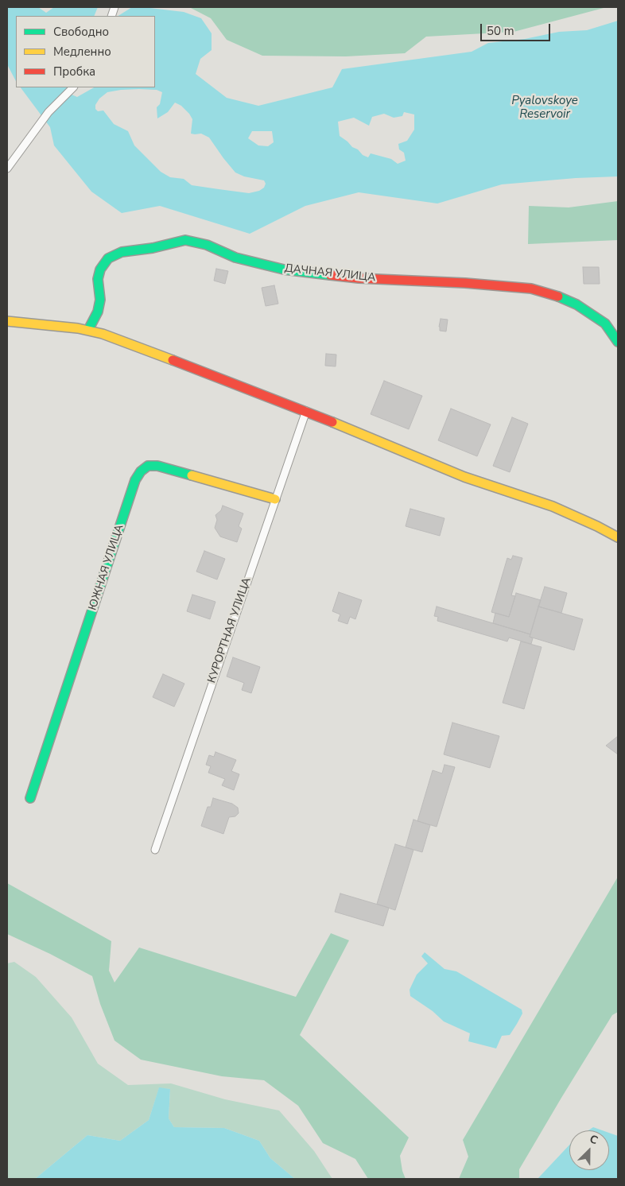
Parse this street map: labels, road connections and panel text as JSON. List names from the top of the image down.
{
  "streets": {
    "street": ["ДАЧНАЯ УЛИЦА", "ЮЖНАЯ УЛИЦА", "КУРОРТНАЯ УЛИЦА"]
  },
  "crossings": [
    ["ЮЖНАЯ УЛИЦА", "КУРОРТНАЯ УЛИЦА"]
  ],
  "water": ["Pyalovskoye Reservoir"],
  "legend": ["Свободно", "Медленно", "Пробка"],
  "scale_bar": "50 m",
  "north": "top right"
}
